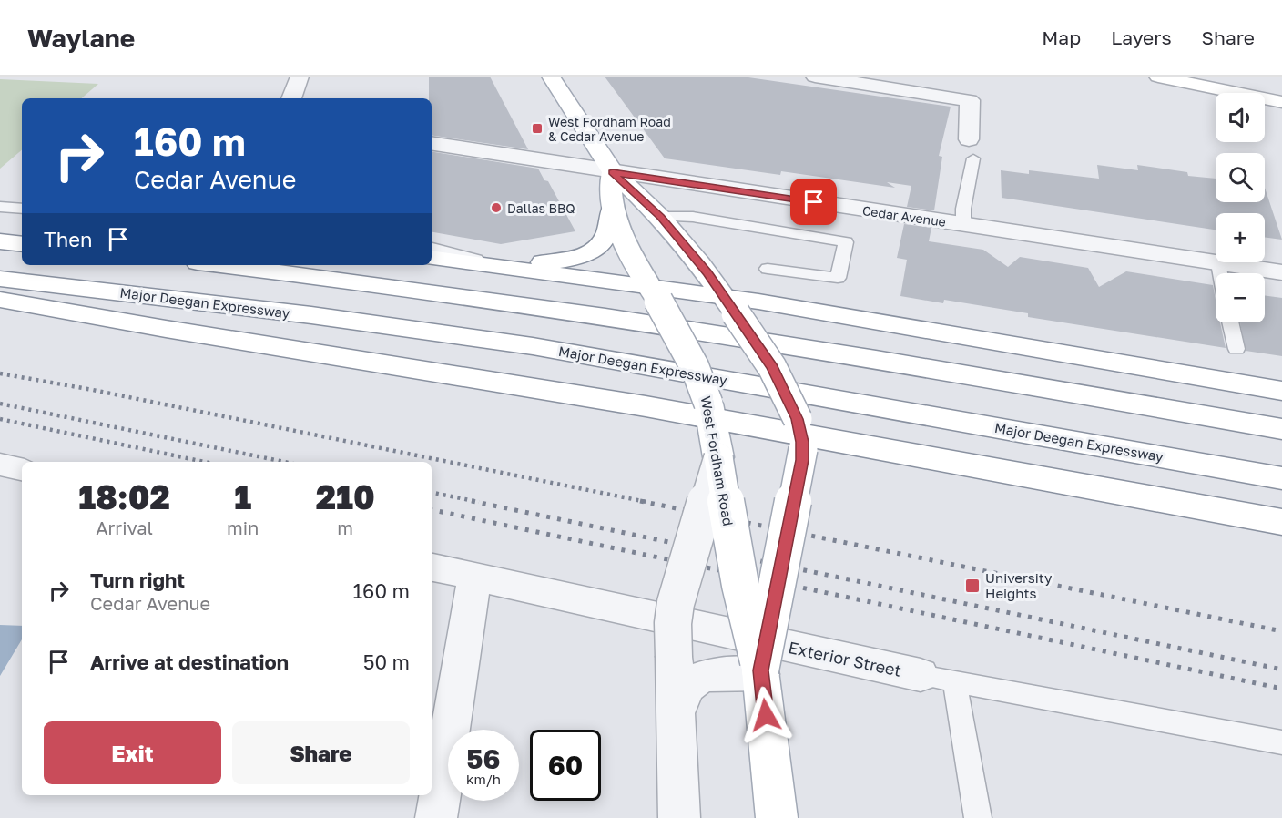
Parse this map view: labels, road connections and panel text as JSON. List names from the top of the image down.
{
  "streets": {
    "main road": ["Major Deegan Expressway", "West Fordham Road"],
    "street": ["Cedar Avenue", "Exterior Street"]
  },
  "crossings": [
    ["Cedar Avenue", "West Fordham Road"]
  ],
  "places": {
    "transit": ["West Fordham Road & Cedar Avenue", "University Heights"],
    "other": ["Dallas BBQ"]
  },
  "page": {
    "header": "Waylane",
    "nav": ["Map", "Layers", "Share"],
    "map_buttons": ["+", "−"],
    "turn": ["160 m", "Cedar Avenue"],
    "then": "Then",
    "eta": [
      "18:02",
      "Arrival",
      "1",
      "min",
      "210",
      "m"
    ],
    "list": [
      {
        "name": "Turn right",
        "note": "Cedar Avenue",
        "value": "160 m"
      },
      {
        "name": "Arrive at destination",
        "value": "50 m"
      }
    ],
    "buttons": ["Exit", "Share"],
    "speed": "56 km/h",
    "limit": "60"
  }
}
